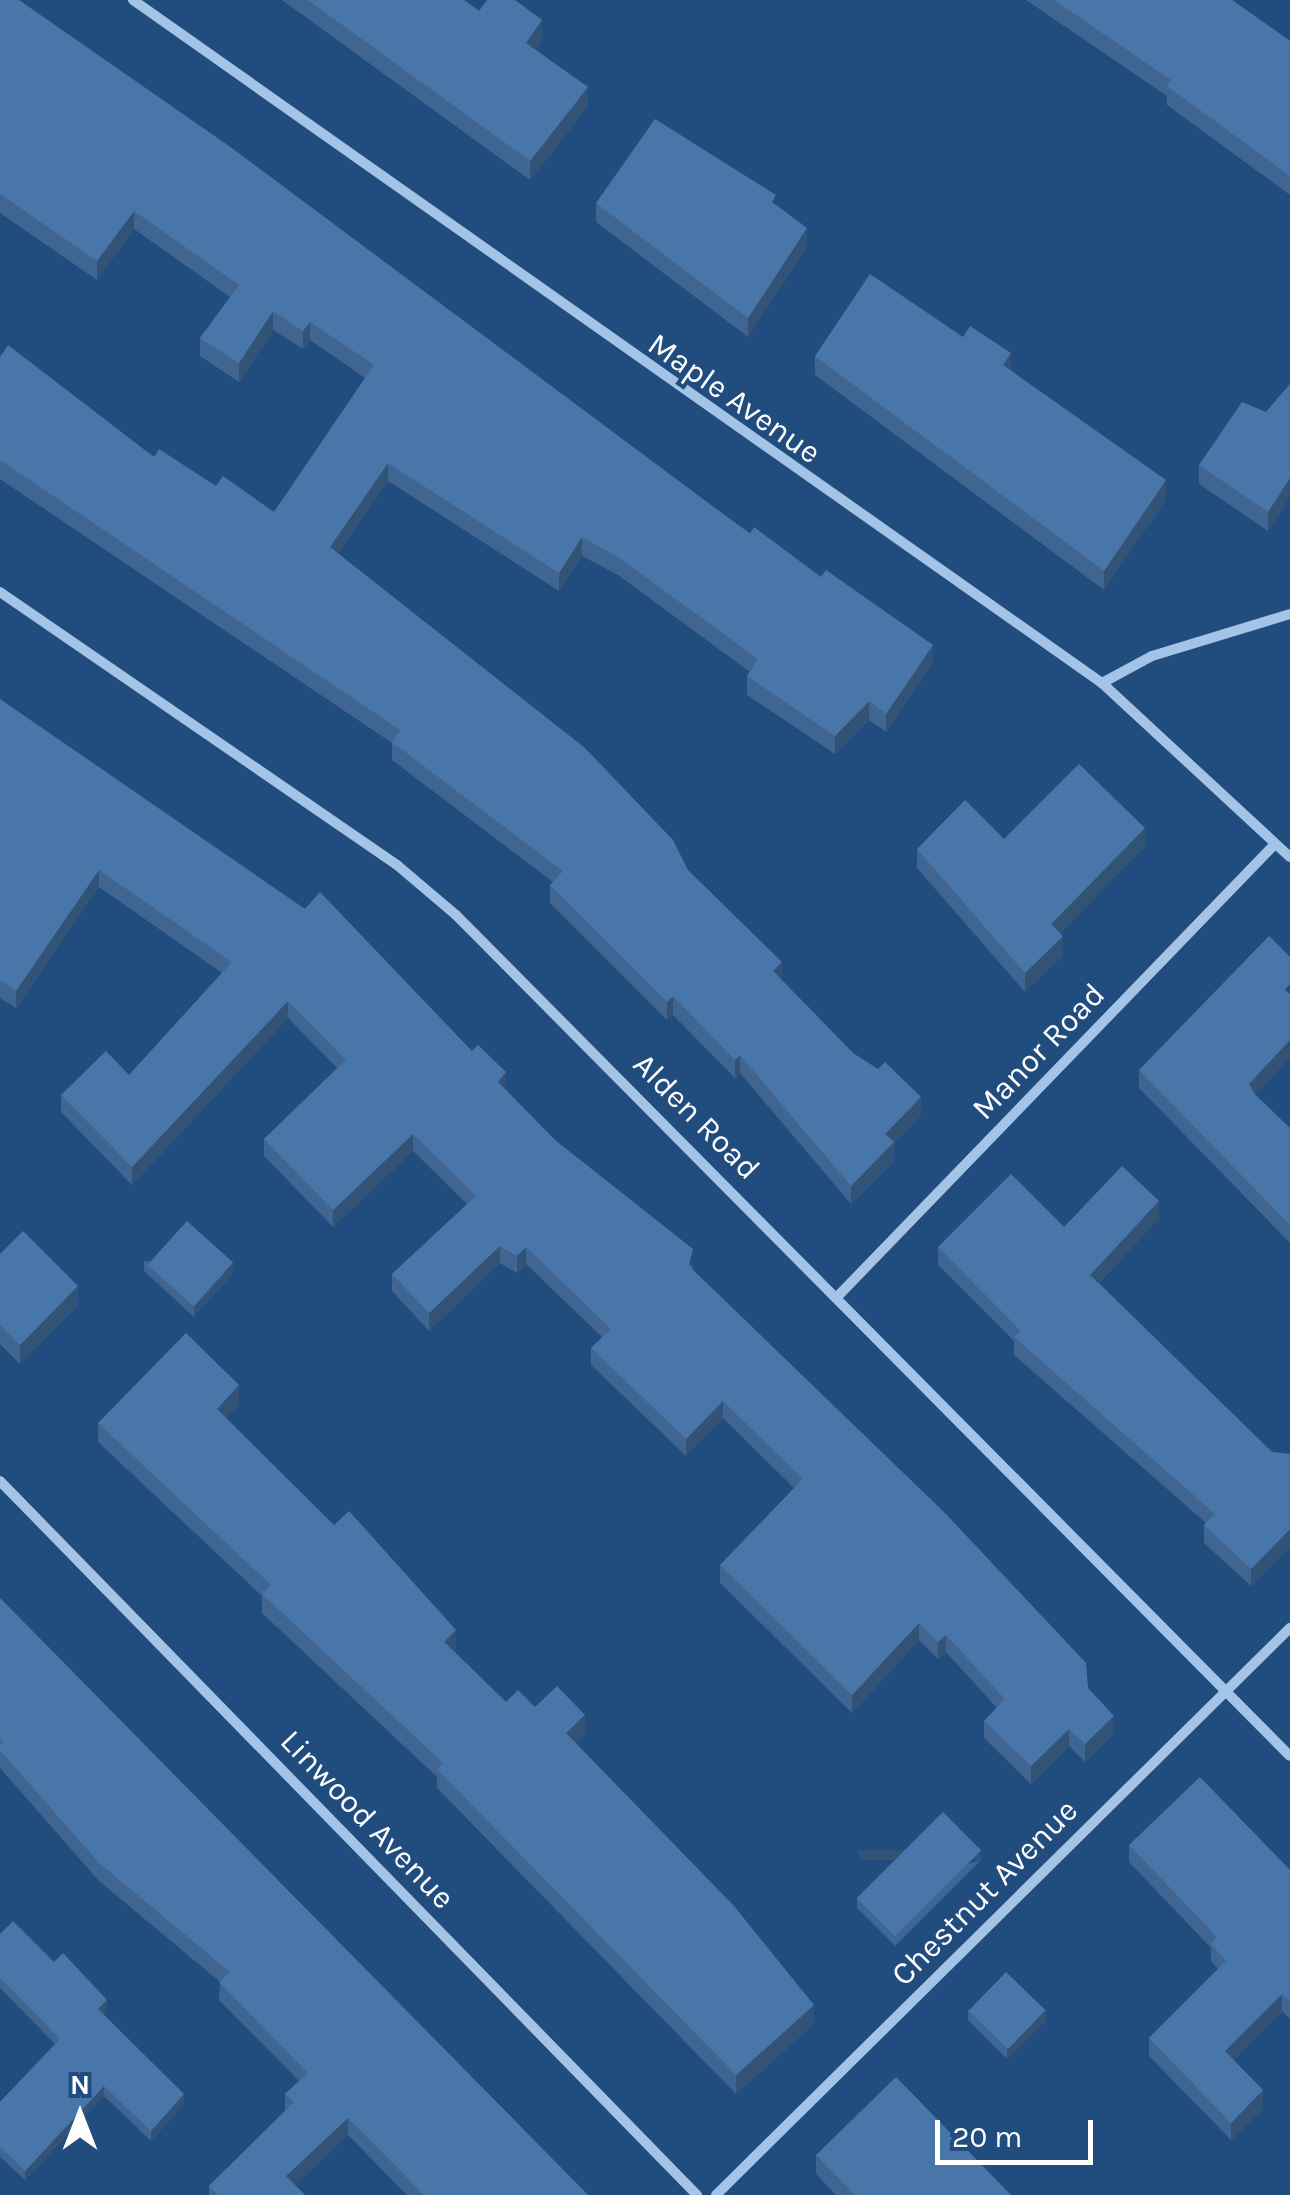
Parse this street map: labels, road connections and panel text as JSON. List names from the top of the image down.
{
  "streets": {
    "street": [
      "Maple Avenue",
      "Manor Road",
      "Alden Road",
      "Linwood Avenue",
      "Chestnut Avenue"
    ]
  },
  "crossings": [
    ["Maple Avenue", "Manor Road"],
    ["Manor Road", "Alden Road"],
    ["Alden Road", "Chestnut Avenue"]
  ],
  "scale_bar": "20 m",
  "north": "top"
}
